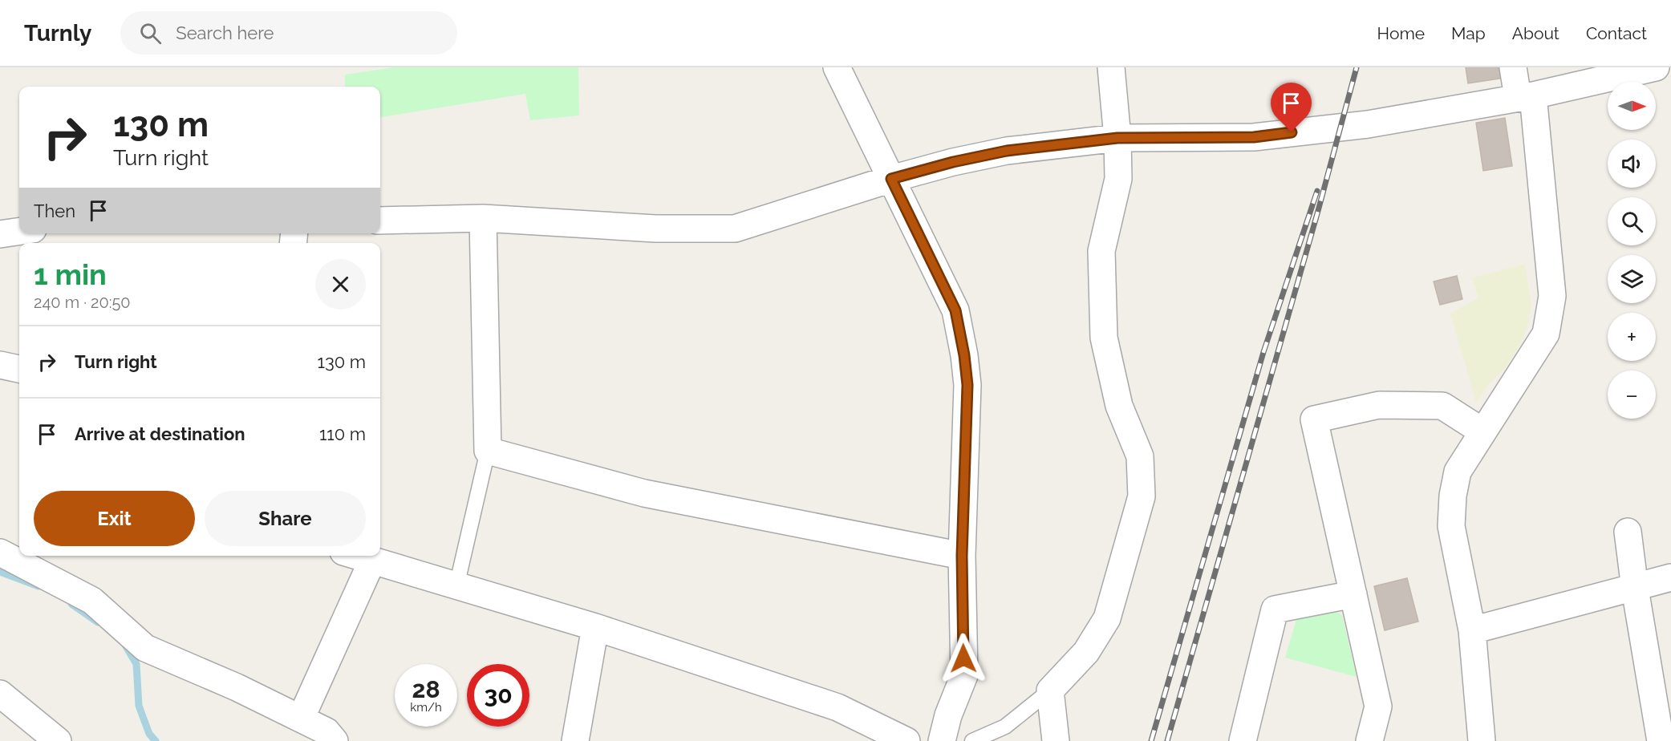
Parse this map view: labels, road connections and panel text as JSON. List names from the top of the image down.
{
  "north": "right",
  "page": {
    "header": "Turnly",
    "search": "Search here",
    "nav": [
      "Home",
      "Map",
      "About",
      "Contact"
    ],
    "map_buttons": ["+", "−"],
    "turn": ["130 m", "Turn right"],
    "then": "Then",
    "heading": ["1 min", "240 m · 20:50"],
    "list": [
      {
        "name": "Turn right",
        "value": "130 m"
      },
      {
        "name": "Arrive at destination",
        "value": "110 m"
      }
    ],
    "buttons": ["Exit", "Share"],
    "speed": "28 km/h",
    "limit": "30"
  }
}
